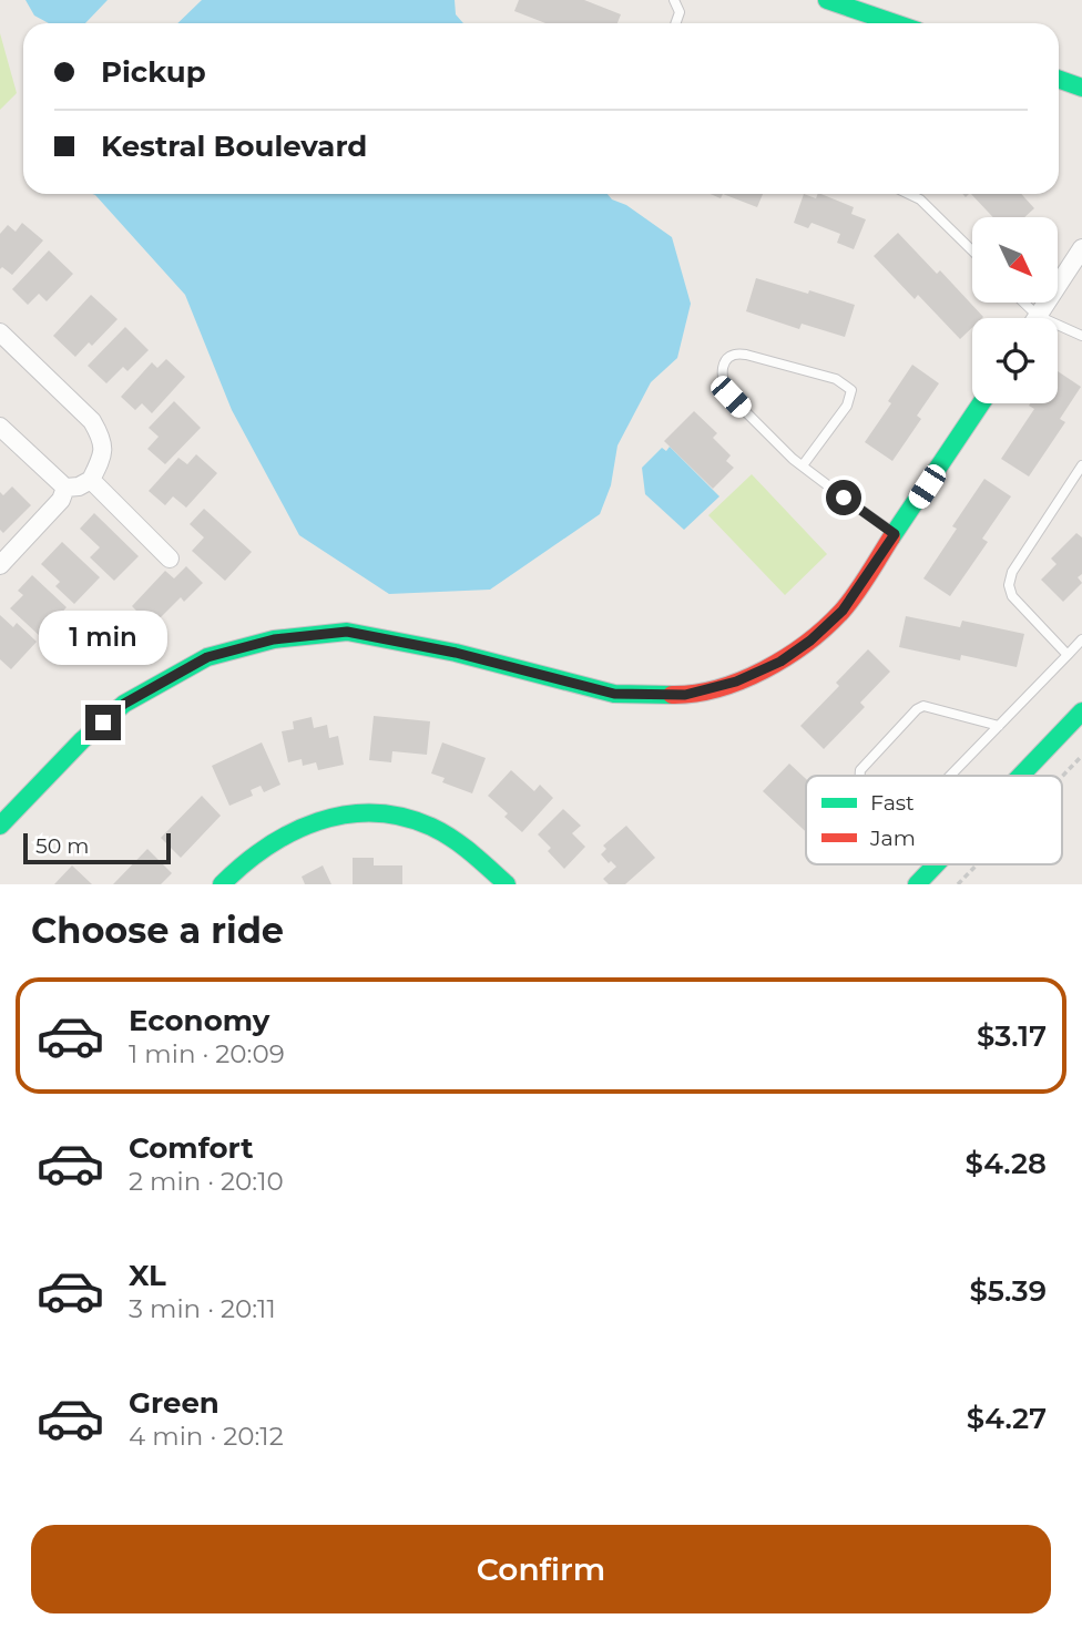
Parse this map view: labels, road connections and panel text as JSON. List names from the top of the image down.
{
  "legend": ["Fast", "Jam"],
  "scale_bar": "50 m",
  "north": "bottom right",
  "page": {
    "banner": ["Pickup", "Kestral Boulevard"],
    "bubble": "1 min",
    "scale": "50 m",
    "heading": "Choose a ride",
    "list": [
      {
        "name": "Economy",
        "note": "1 min · 20:09",
        "value": "$3.17"
      },
      {
        "name": "Comfort",
        "note": "2 min · 20:10",
        "value": "$4.28"
      },
      {
        "name": "XL",
        "note": "3 min · 20:11",
        "value": "$5.39"
      },
      {
        "name": "Green",
        "note": "4 min · 20:12",
        "value": "$4.27"
      }
    ],
    "buttons": "Confirm"
  }
}
